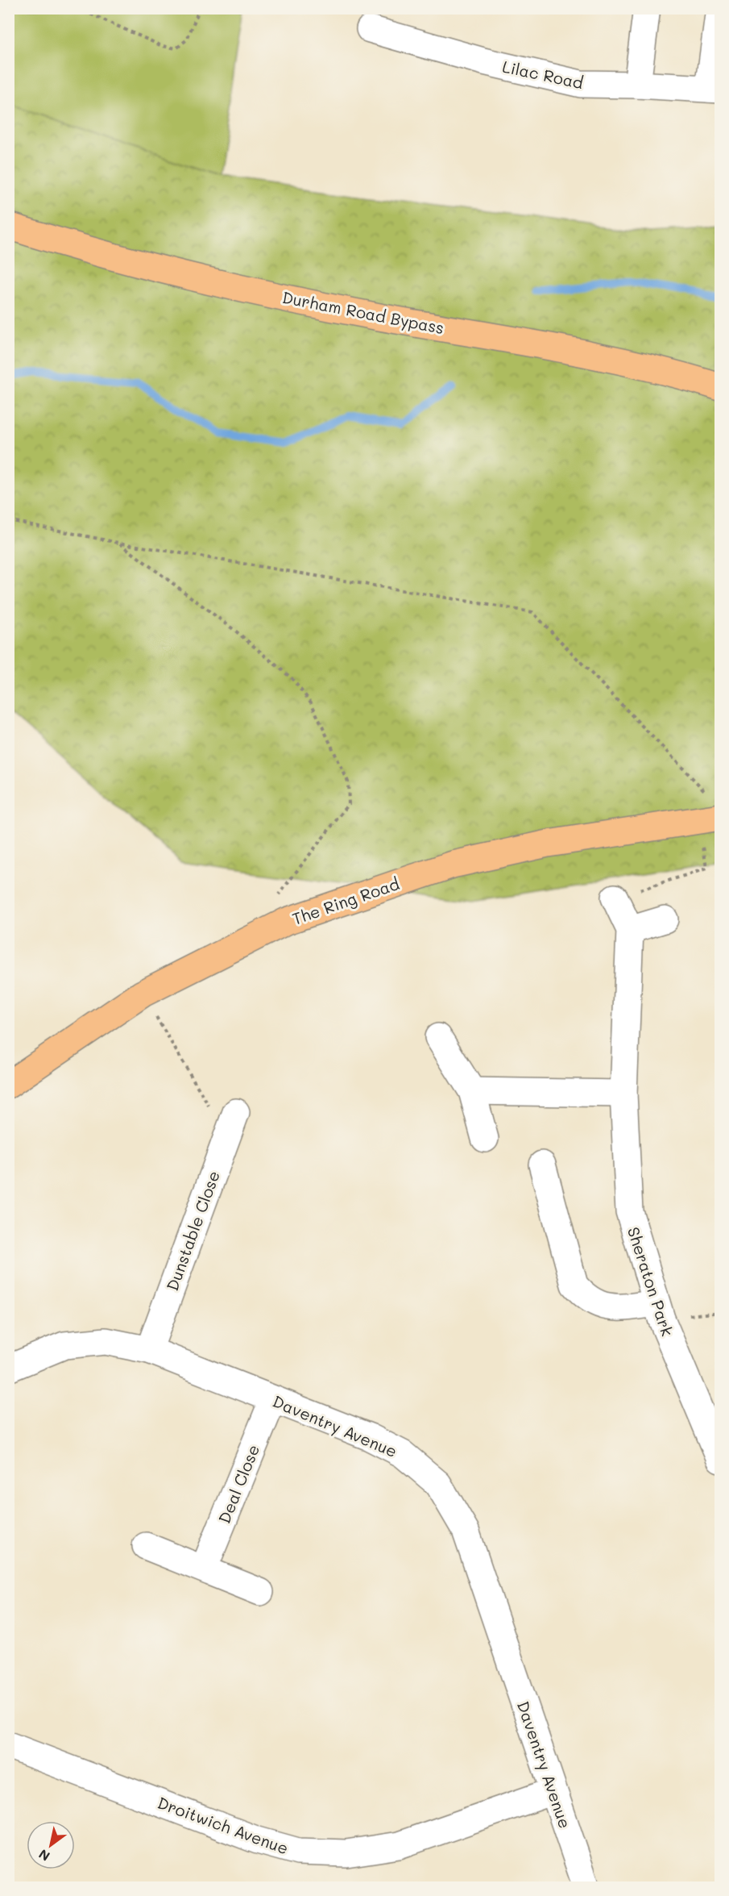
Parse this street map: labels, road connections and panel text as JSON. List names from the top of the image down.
{
  "streets": {
    "main road": ["Durham Road Bypass", "The Ring Road"],
    "street": [
      "Lilac Road",
      "Dunstable Close",
      "Sheraton Park",
      "Daventry Avenue",
      "Deal Close",
      "Droitwich Avenue"
    ]
  },
  "crossings": [
    ["Dunstable Close", "Daventry Avenue"],
    ["Daventry Avenue", "Deal Close"],
    ["Daventry Avenue", "Droitwich Avenue"]
  ],
  "north": "bottom left"
}
